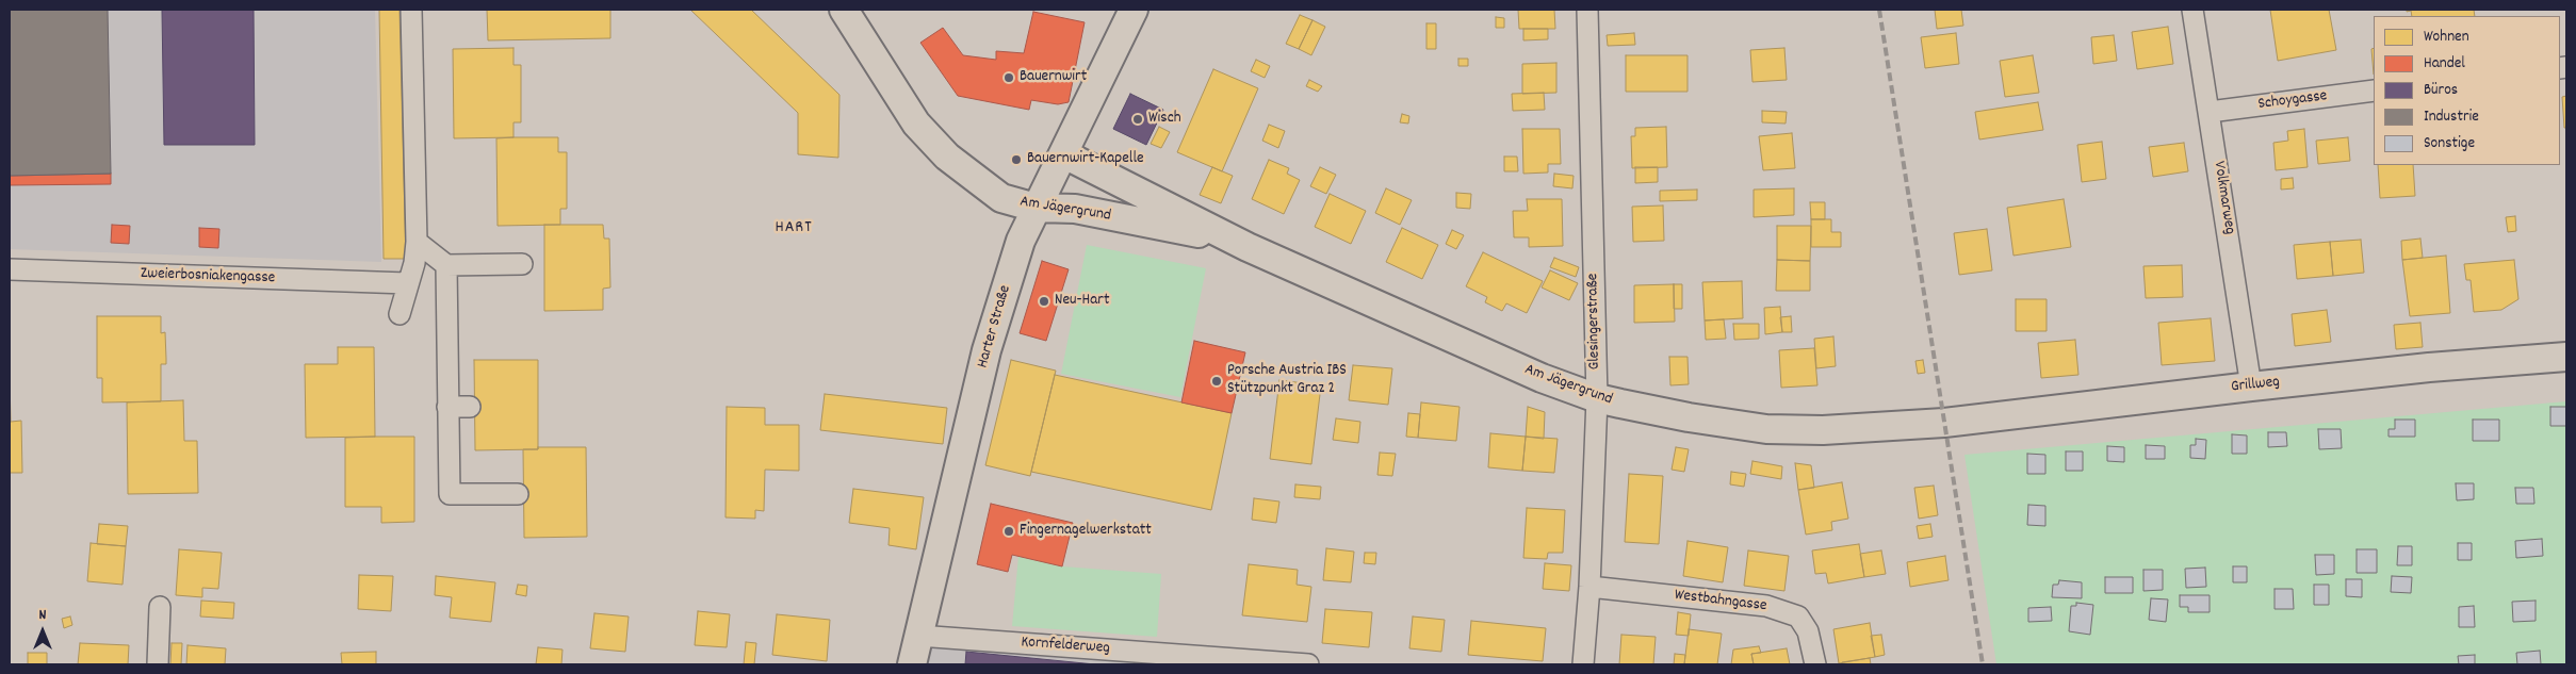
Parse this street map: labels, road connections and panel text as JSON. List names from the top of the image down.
{
  "streets": {
    "main road": ["Am Jägergrund", "Harter Straße", "Grillweg"],
    "street": [
      "Schoygasse",
      "Volkmarweg",
      "Zweierbosniakengasse",
      "Glesingerstraße",
      "Westbahngasse",
      "Kornfelderweg"
    ]
  },
  "crossings": [
    ["Schoygasse", "Volkmarweg"],
    ["Volkmarweg", "Grillweg"],
    ["Am Jägergrund", "Glesingerstraße"],
    ["Am Jägergrund", "Harter Straße"],
    ["Am Jägergrund", "Grillweg"],
    ["Glesingerstraße", "Westbahngasse"],
    ["Harter Straße", "Kornfelderweg"]
  ],
  "districts": ["HART"],
  "places": [
    "Bauernwirt",
    "Wisch",
    "Bauernwirt-Kapelle",
    "Neu-Hart",
    "Porsche Austria IBS Stützpunkt Graz 2",
    "Fingernagelwerkstatt"
  ],
  "legend": [
    "Wohnen",
    "Handel",
    "Büros",
    "Industrie",
    "Sonstige"
  ],
  "north": "top"
}
